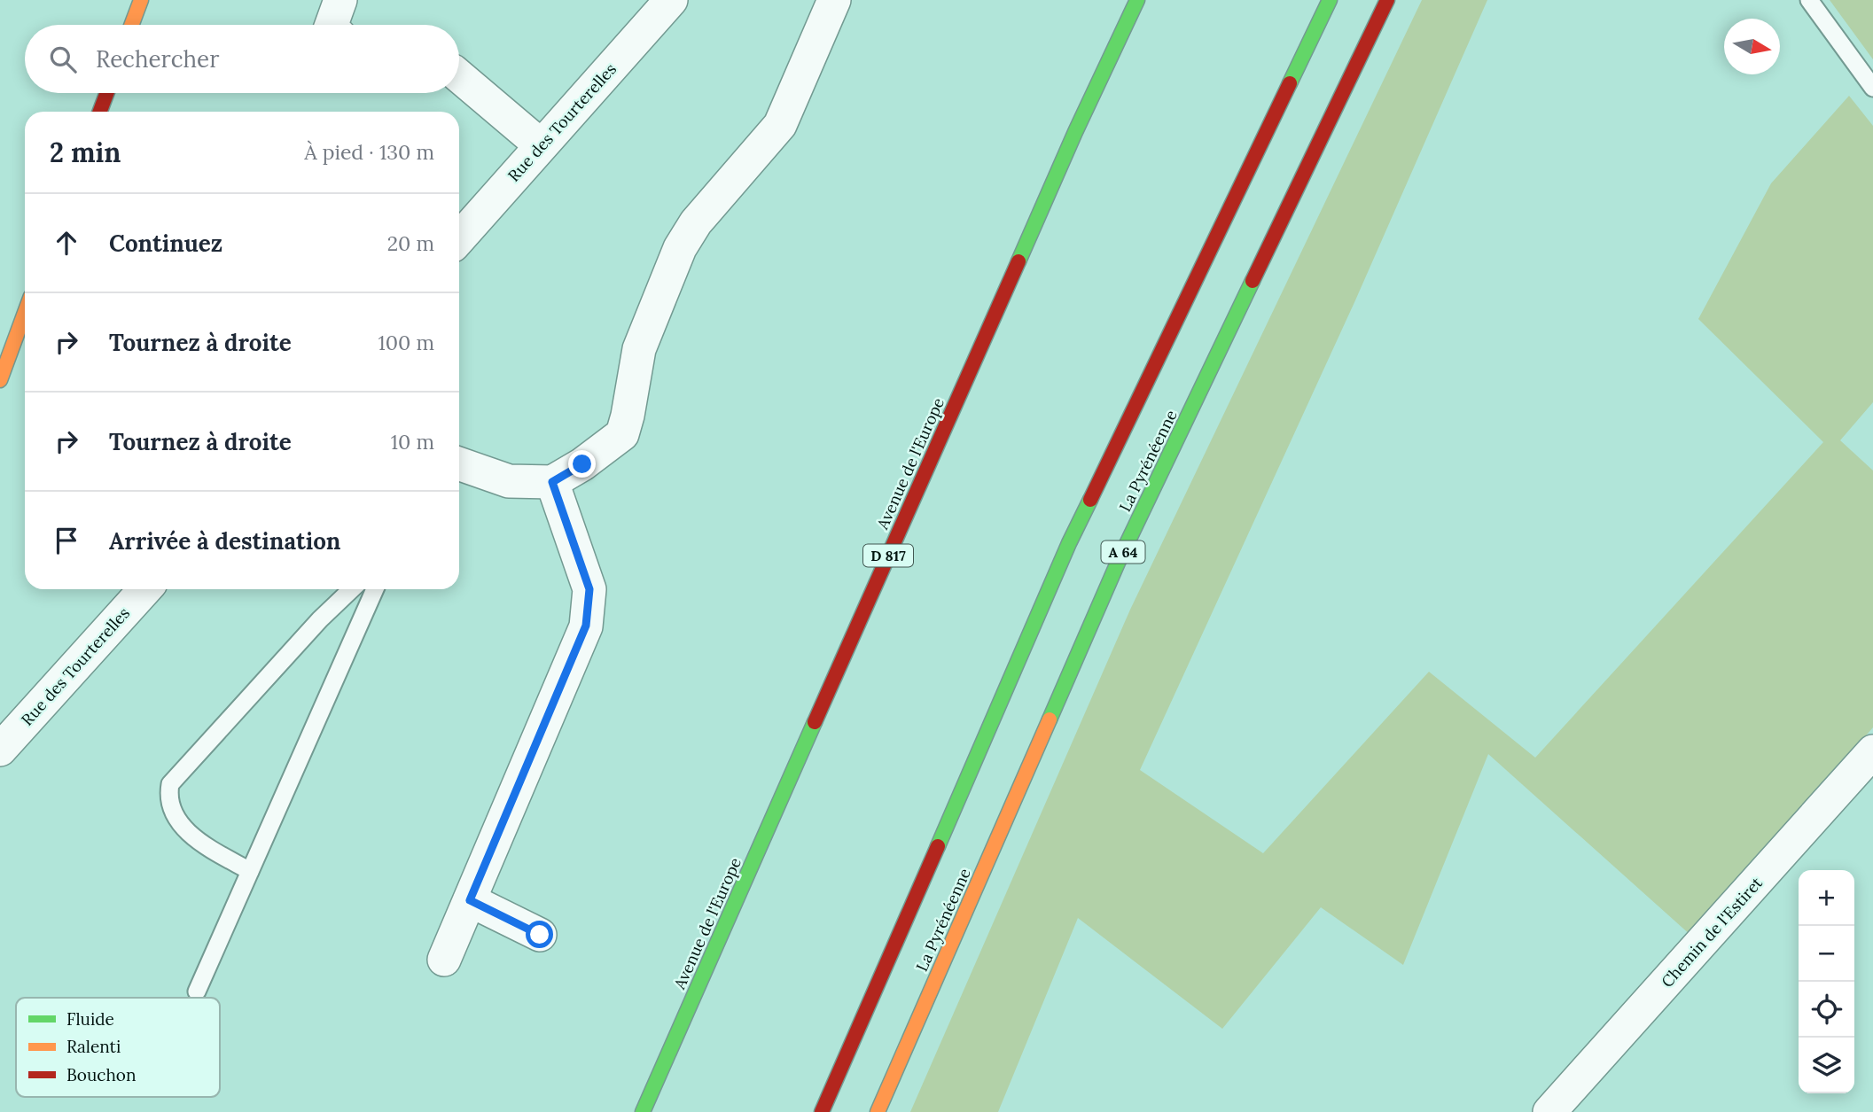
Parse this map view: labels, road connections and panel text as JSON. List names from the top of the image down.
{
  "streets": {
    "main road": [
      "La Pyrénéenne",
      "Avenue de l'Europe",
      "A 64",
      "D 817"
    ],
    "street": ["Rue des Tourterelles", "Chemin de l'Estiret"]
  },
  "legend": ["Fluide", "Ralenti", "Bouchon"],
  "north": "right",
  "page": {
    "search": "Rechercher",
    "heading": ["2 min", "À pied · 130 m"],
    "list": [
      ["Continuez", "20 m"],
      ["Tournez à droite", "100 m"],
      ["Tournez à droite", "10 m"],
      "Arrivée à destination"
    ],
    "map_buttons": ["+", "−"]
  }
}
